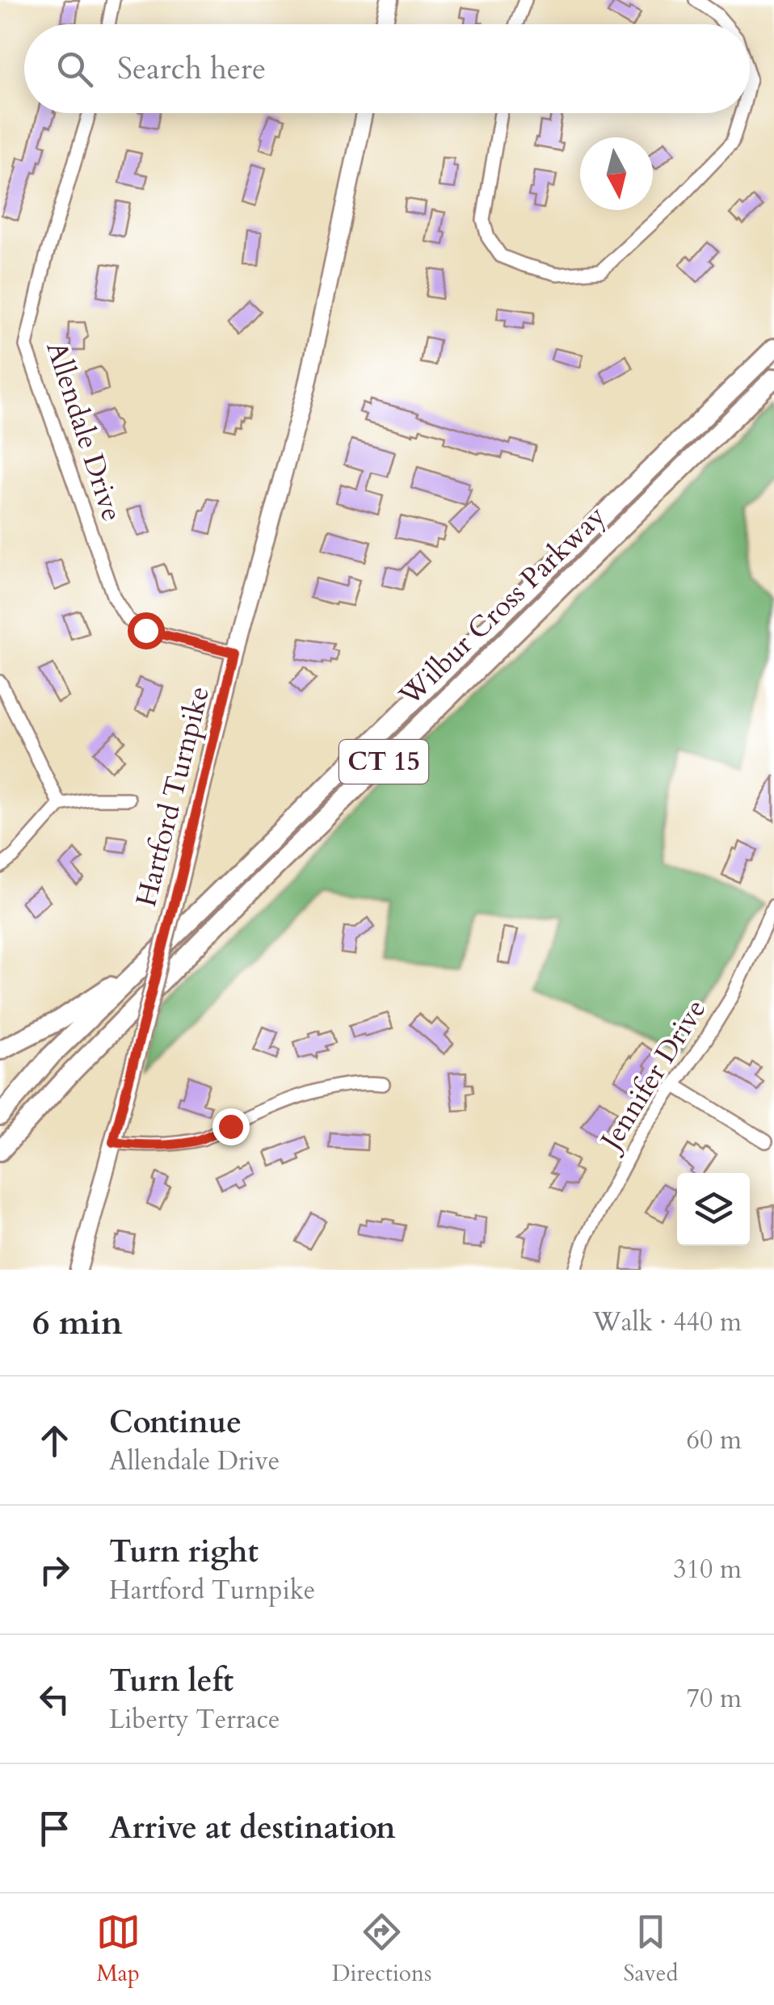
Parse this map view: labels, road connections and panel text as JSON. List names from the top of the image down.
{
  "streets": {
    "highway": ["Wilbur Cross Parkway", "CT 15"],
    "main road": ["Hartford Turnpike"],
    "street": ["Allendale Drive", "Jennifer Drive"]
  },
  "crossings": [
    ["Allendale Drive", "Hartford Turnpike"]
  ],
  "north": "bottom",
  "page": {
    "search": "Search here",
    "heading": ["6 min", "Walk · 440 m"],
    "list": [
      ["Continue", "Allendale Drive", "60 m"],
      ["Turn right", "Hartford Turnpike", "310 m"],
      ["Turn left", "Liberty Terrace", "70 m"],
      "Arrive at destination"
    ],
    "nav": ["Map", "Directions", "Saved"]
  }
}
